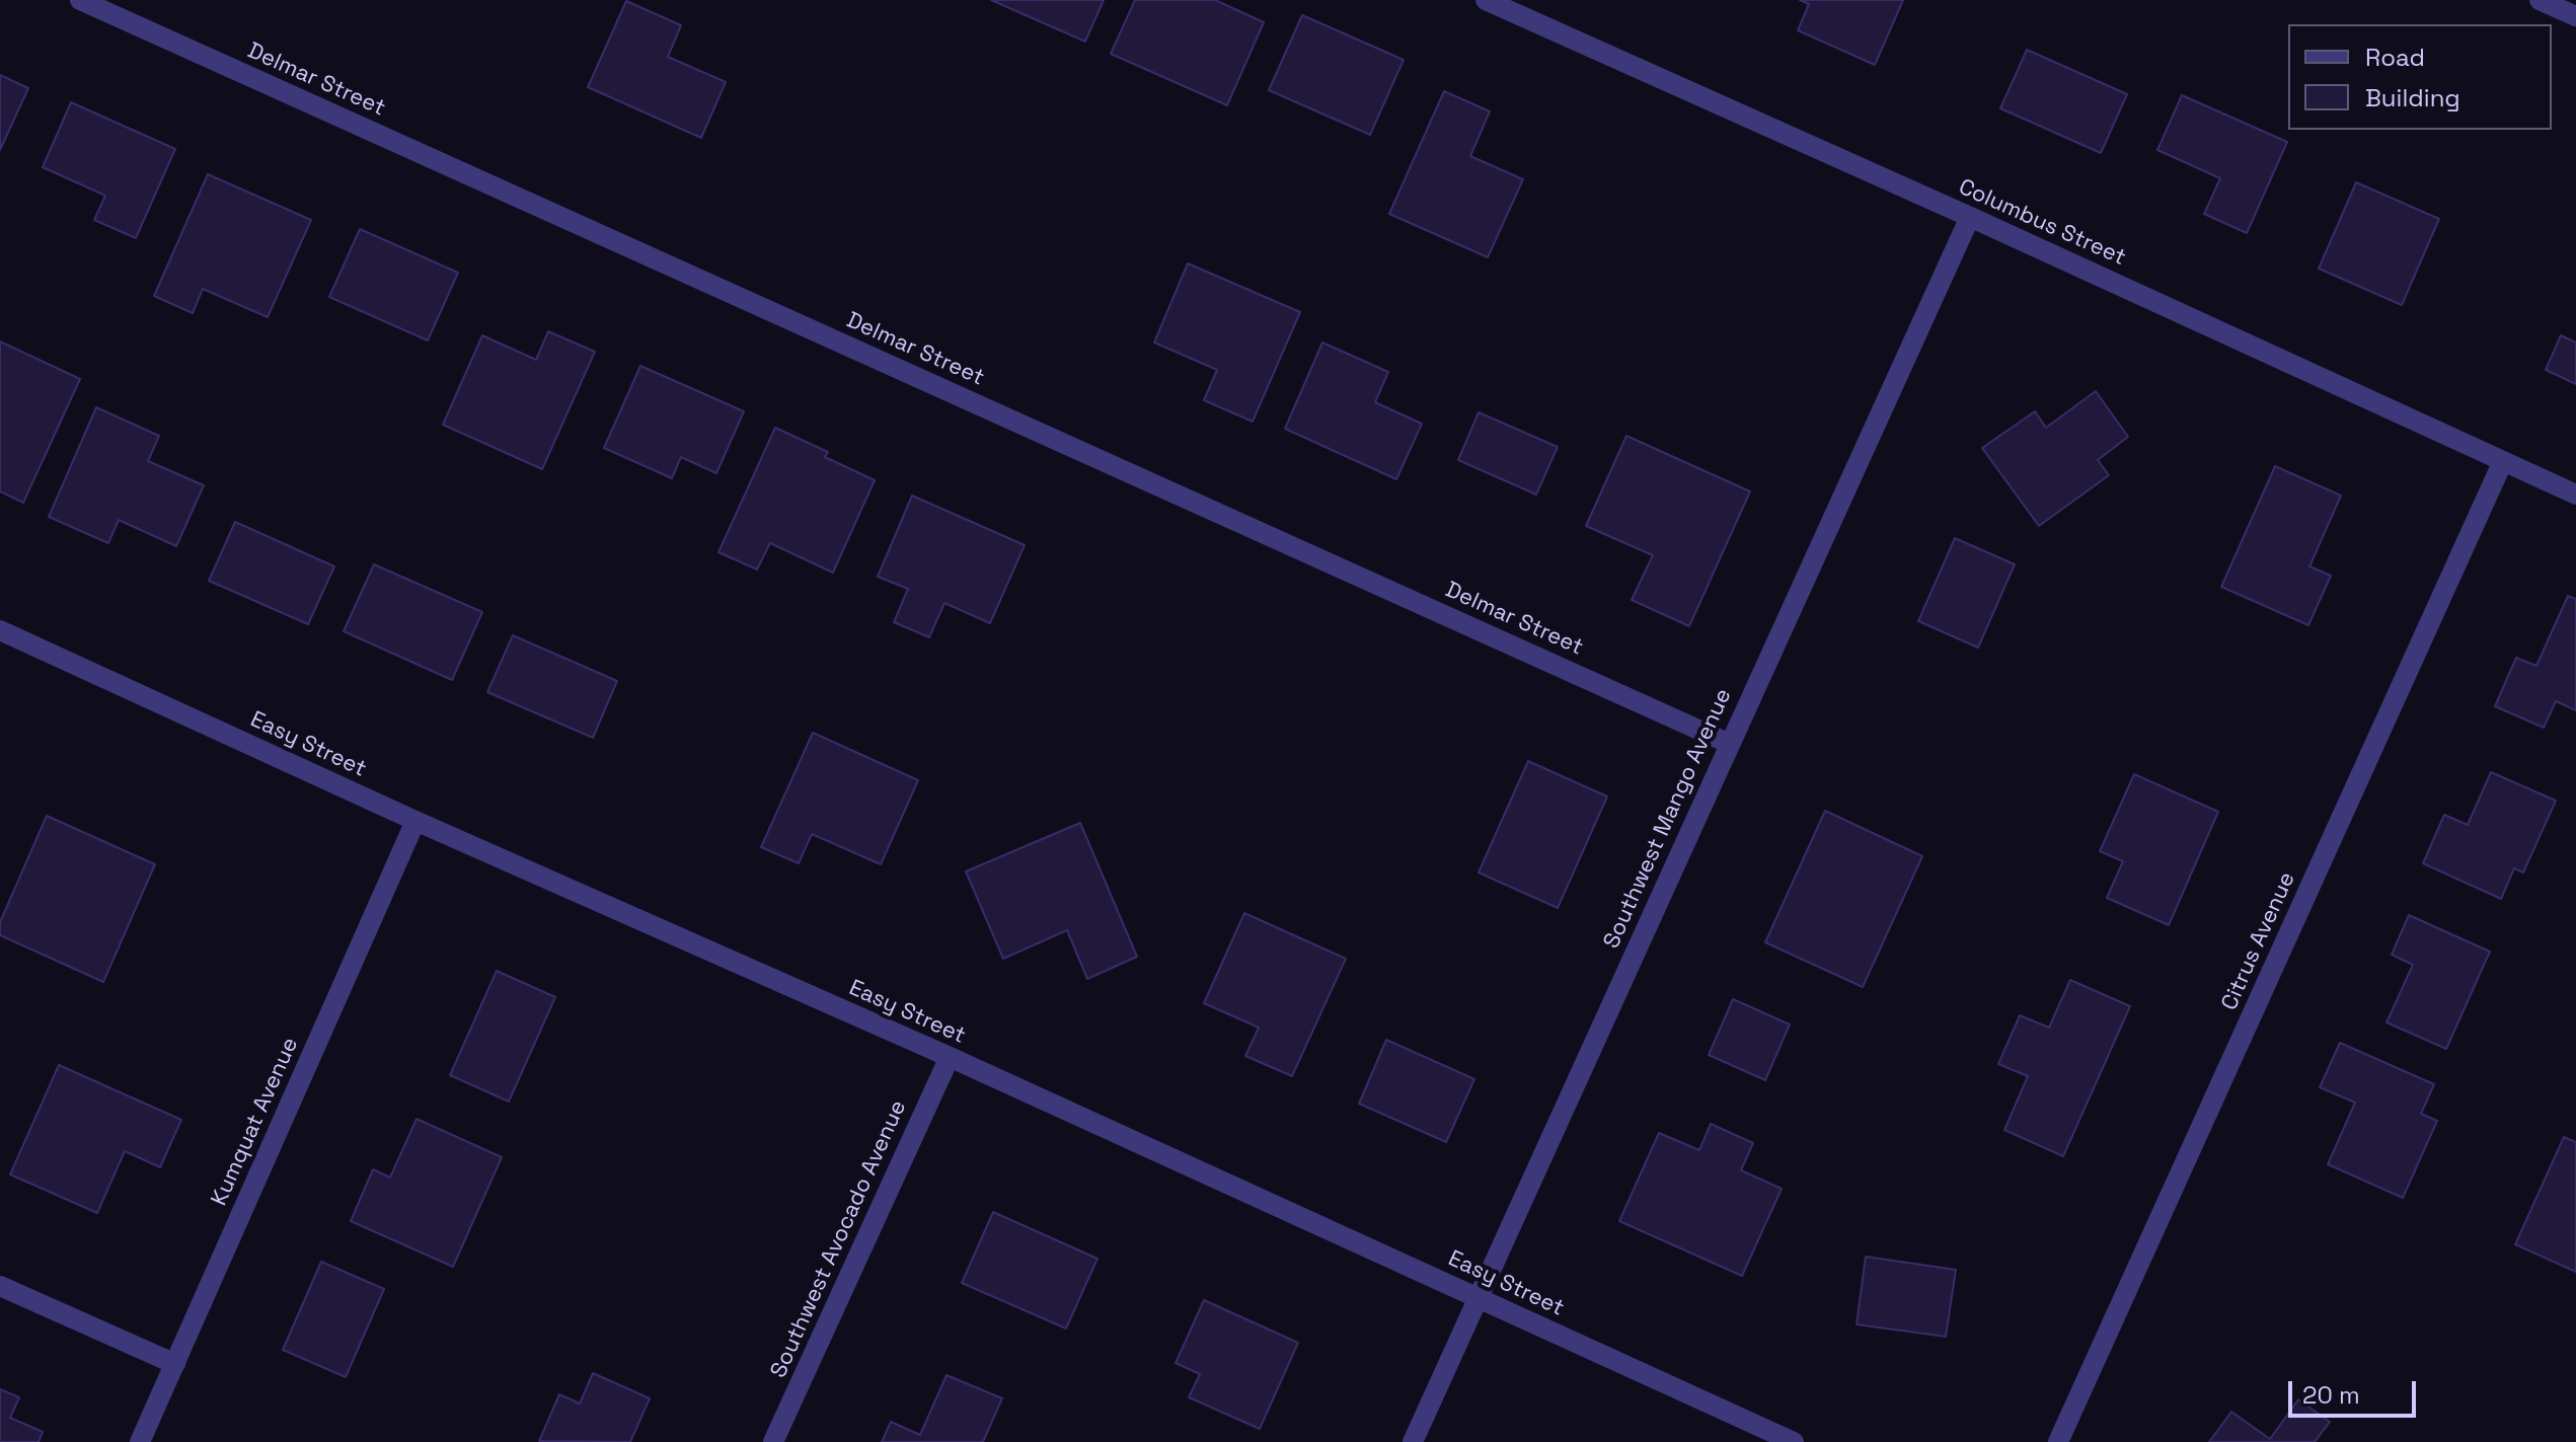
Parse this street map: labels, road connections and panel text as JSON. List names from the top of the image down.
{
  "streets": {
    "street": [
      "Delmar Street",
      "Columbus Street",
      "Easy Street",
      "Southwest Mango Avenue",
      "Citrus Avenue",
      "Kumquat Avenue",
      "Southwest Avocado Avenue"
    ]
  },
  "crossings": [
    ["Delmar Street", "Southwest Mango Avenue"],
    ["Columbus Street", "Southwest Mango Avenue"],
    ["Columbus Street", "Citrus Avenue"],
    ["Easy Street", "Southwest Mango Avenue"],
    ["Easy Street", "Kumquat Avenue"],
    ["Easy Street", "Southwest Avocado Avenue"]
  ],
  "legend": ["Road", "Building"],
  "scale_bar": "20 m"
}
